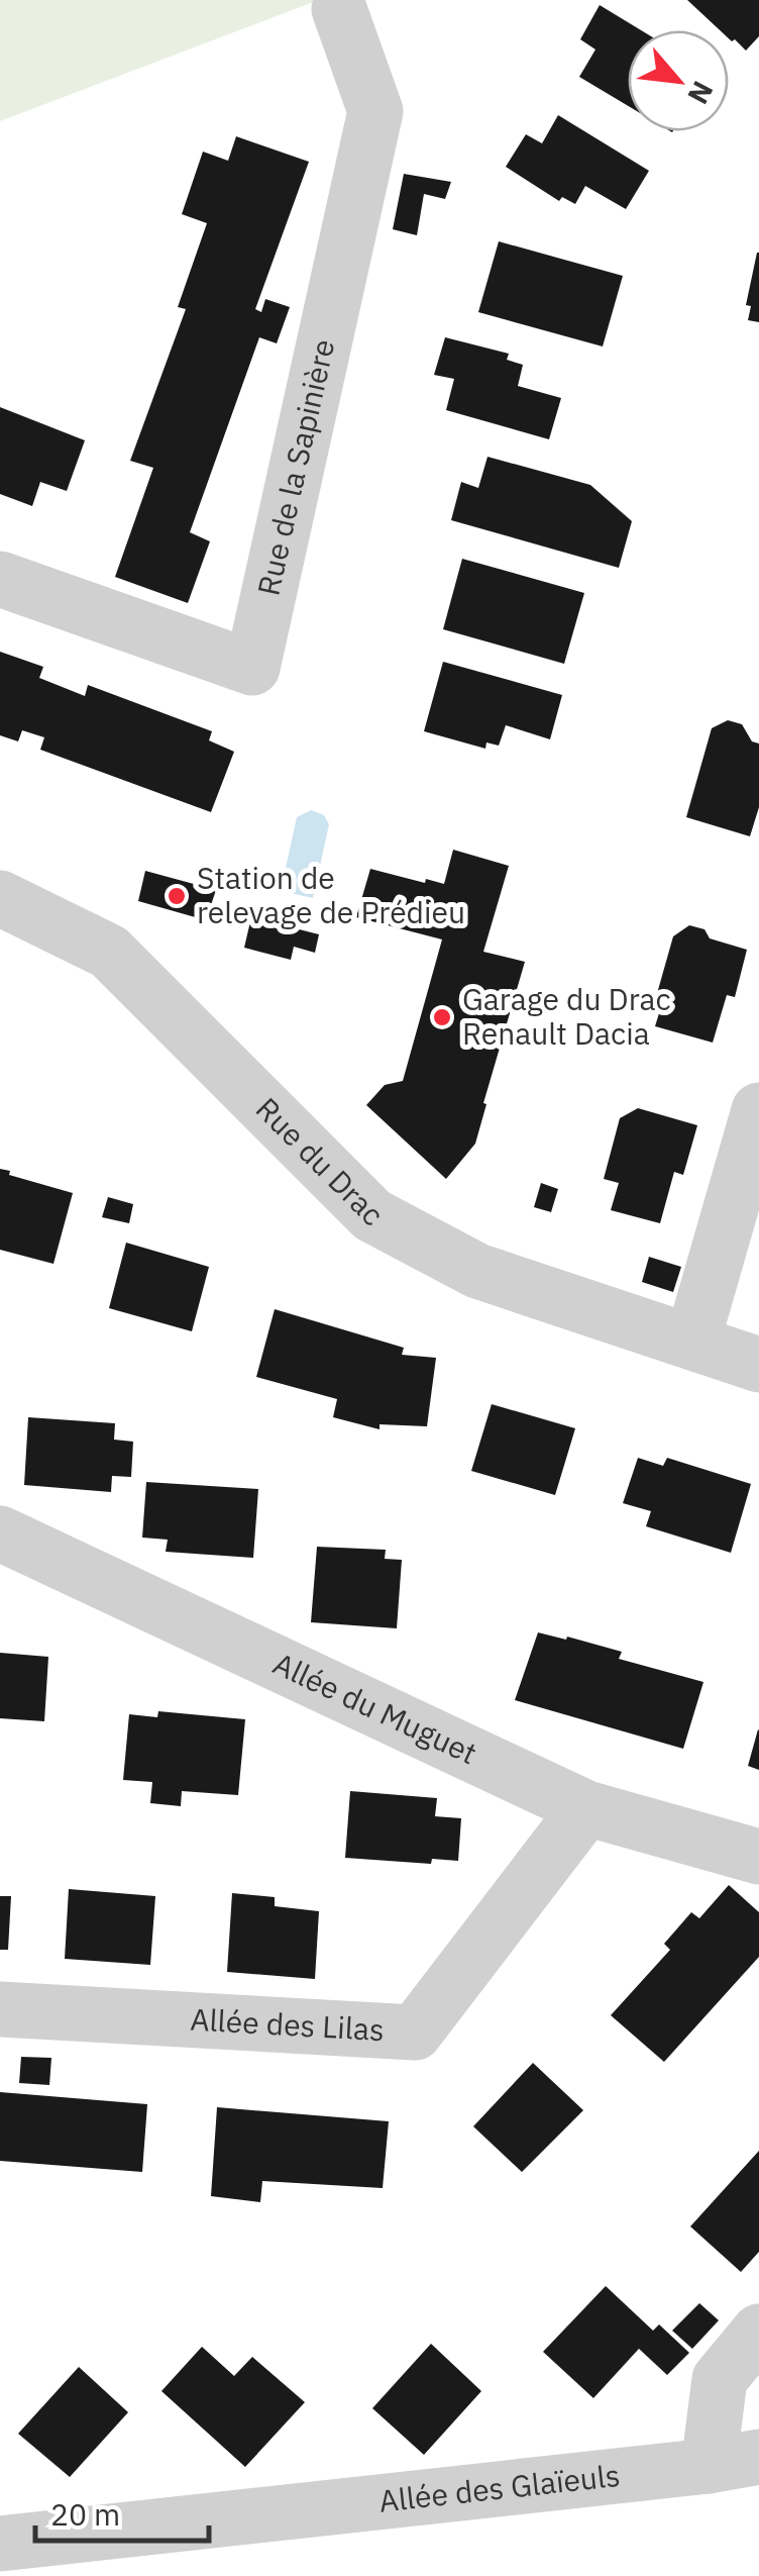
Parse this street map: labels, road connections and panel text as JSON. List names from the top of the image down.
{
  "streets": {
    "street": [
      "Rue de la Sapinière",
      "Rue du Drac",
      "Allée du Muguet",
      "Allée des Lilas",
      "Allée des Glaïeuls"
    ]
  },
  "crossings": [
    ["Allée du Muguet", "Allée des Lilas"]
  ],
  "places": ["Station de relevage de Prédieu", "Garage du Drac Renault Dacia"],
  "scale_bar": "20 m",
  "north": "bottom right"
}
